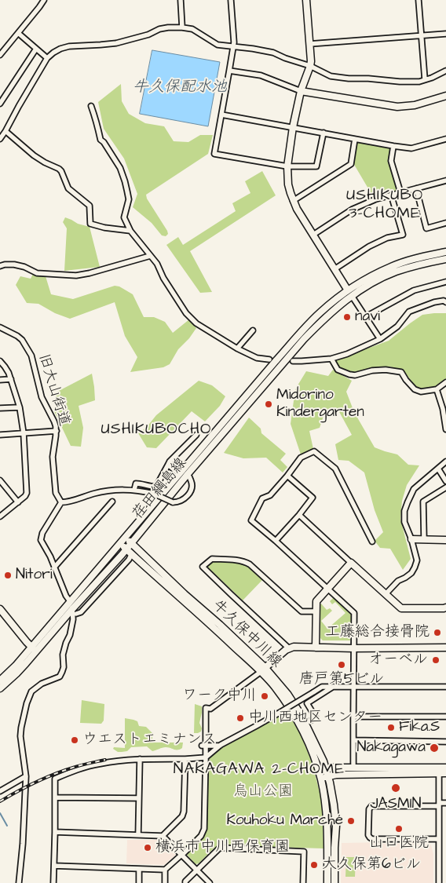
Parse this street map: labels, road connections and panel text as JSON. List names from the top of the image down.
{
  "streets": {
    "street": ["旧大山街道", "荏田綱島線", "牛久保中川線"]
  },
  "crossings": [
    ["荏田綱島線", "牛久保中川線"]
  ],
  "districts": ["USHIKUBO 3-CHOME", "USHIKUBOCHO", "NAKAGAWA 2-CHOME"],
  "water": ["牛久保配水池"],
  "parks": ["烏山公園"],
  "places": [
    "navi",
    "Midorino Kindergarten",
    "Nitori",
    "工藤総合接骨院",
    "オーベル",
    "唐戸第5ビル",
    "ワーク中川",
    "中川西地区センター",
    "Fika.S",
    "ウエストエミナンス",
    "Nakagawa",
    "JASMIN",
    "Kouhoku Marché",
    "山口医院",
    "横浜市中川西保育園",
    "大久保第6ビル"
  ]
}
